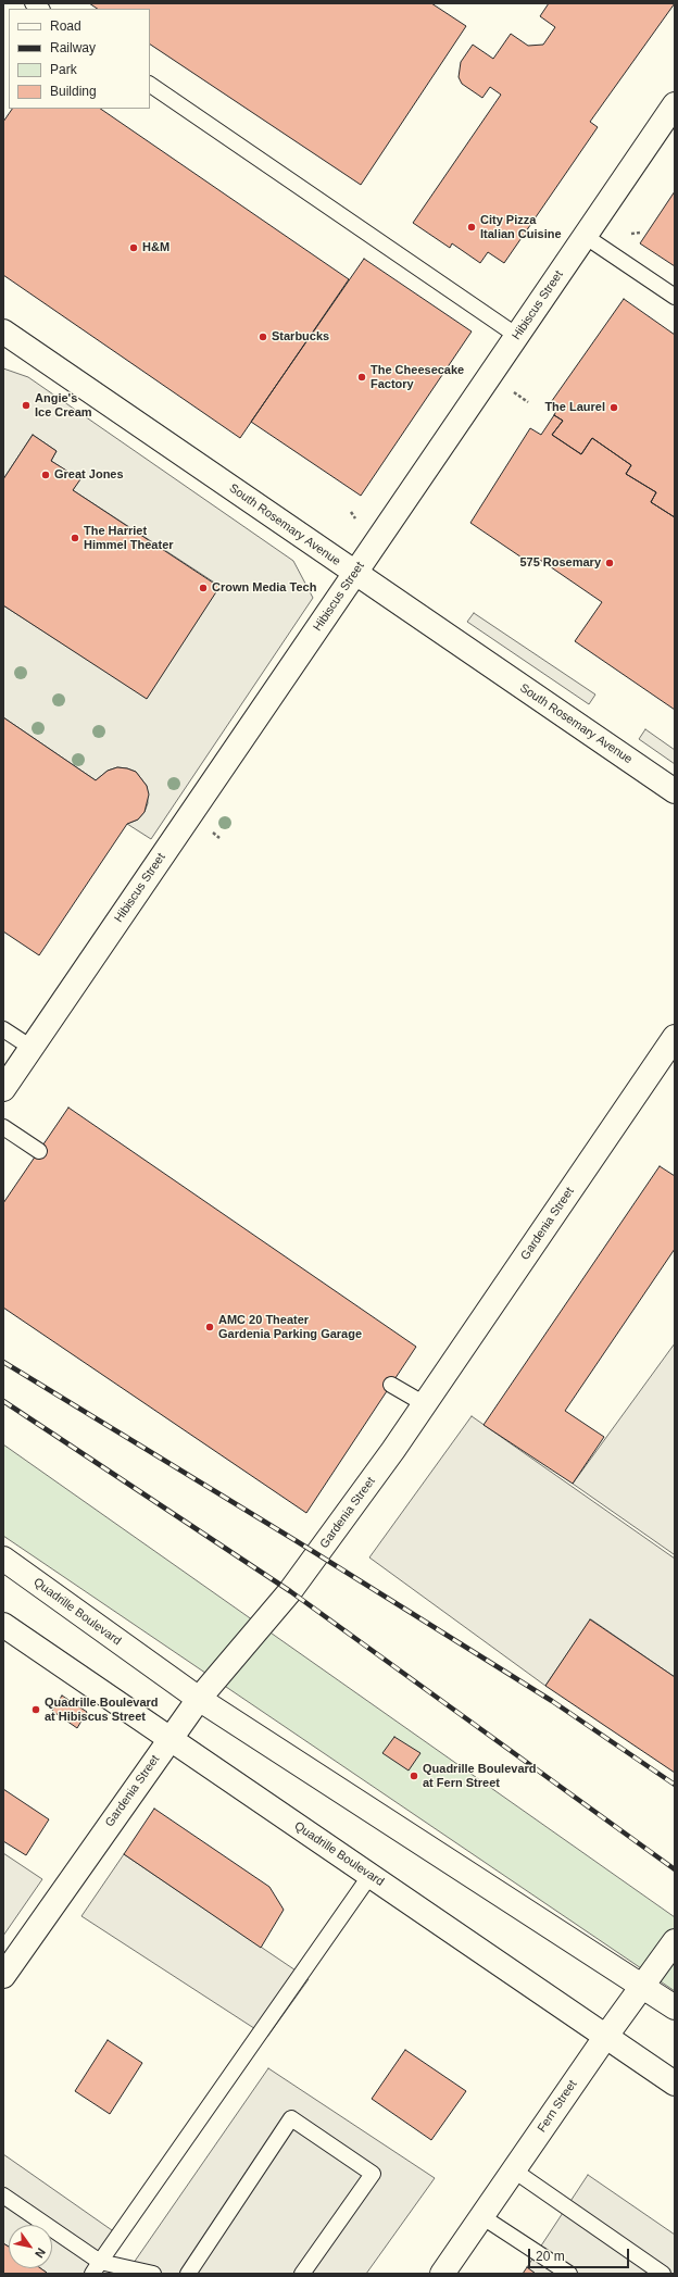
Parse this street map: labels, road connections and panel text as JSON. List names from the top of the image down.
{
  "streets": {
    "street": [
      "Hibiscus Street",
      "South Rosemary Avenue",
      "Gardenia Street",
      "Quadrille Boulevard",
      "Fern Street"
    ]
  },
  "crossings": [
    ["Hibiscus Street", "South Rosemary Avenue"],
    ["Gardenia Street", "Quadrille Boulevard"],
    ["Quadrille Boulevard", "Fern Street"]
  ],
  "places": [
    "City Pizza Italian Cuisine",
    "H&M",
    "Starbucks",
    "The Cheesecake Factory",
    "Angie's Ice Cream",
    "The Laurel",
    "Great Jones",
    "The Harriet Himmel Theater",
    "575 Rosemary",
    "Crown Media Tech",
    "AMC 20 Theater Gardenia Parking Garage",
    "Quadrille Boulevard at Hibiscus Street",
    "Quadrille Boulevard at Fern Street"
  ],
  "legend": [
    "Road",
    "Railway",
    "Park",
    "Building"
  ],
  "scale_bar": "20 m",
  "north": "bottom right"
}
